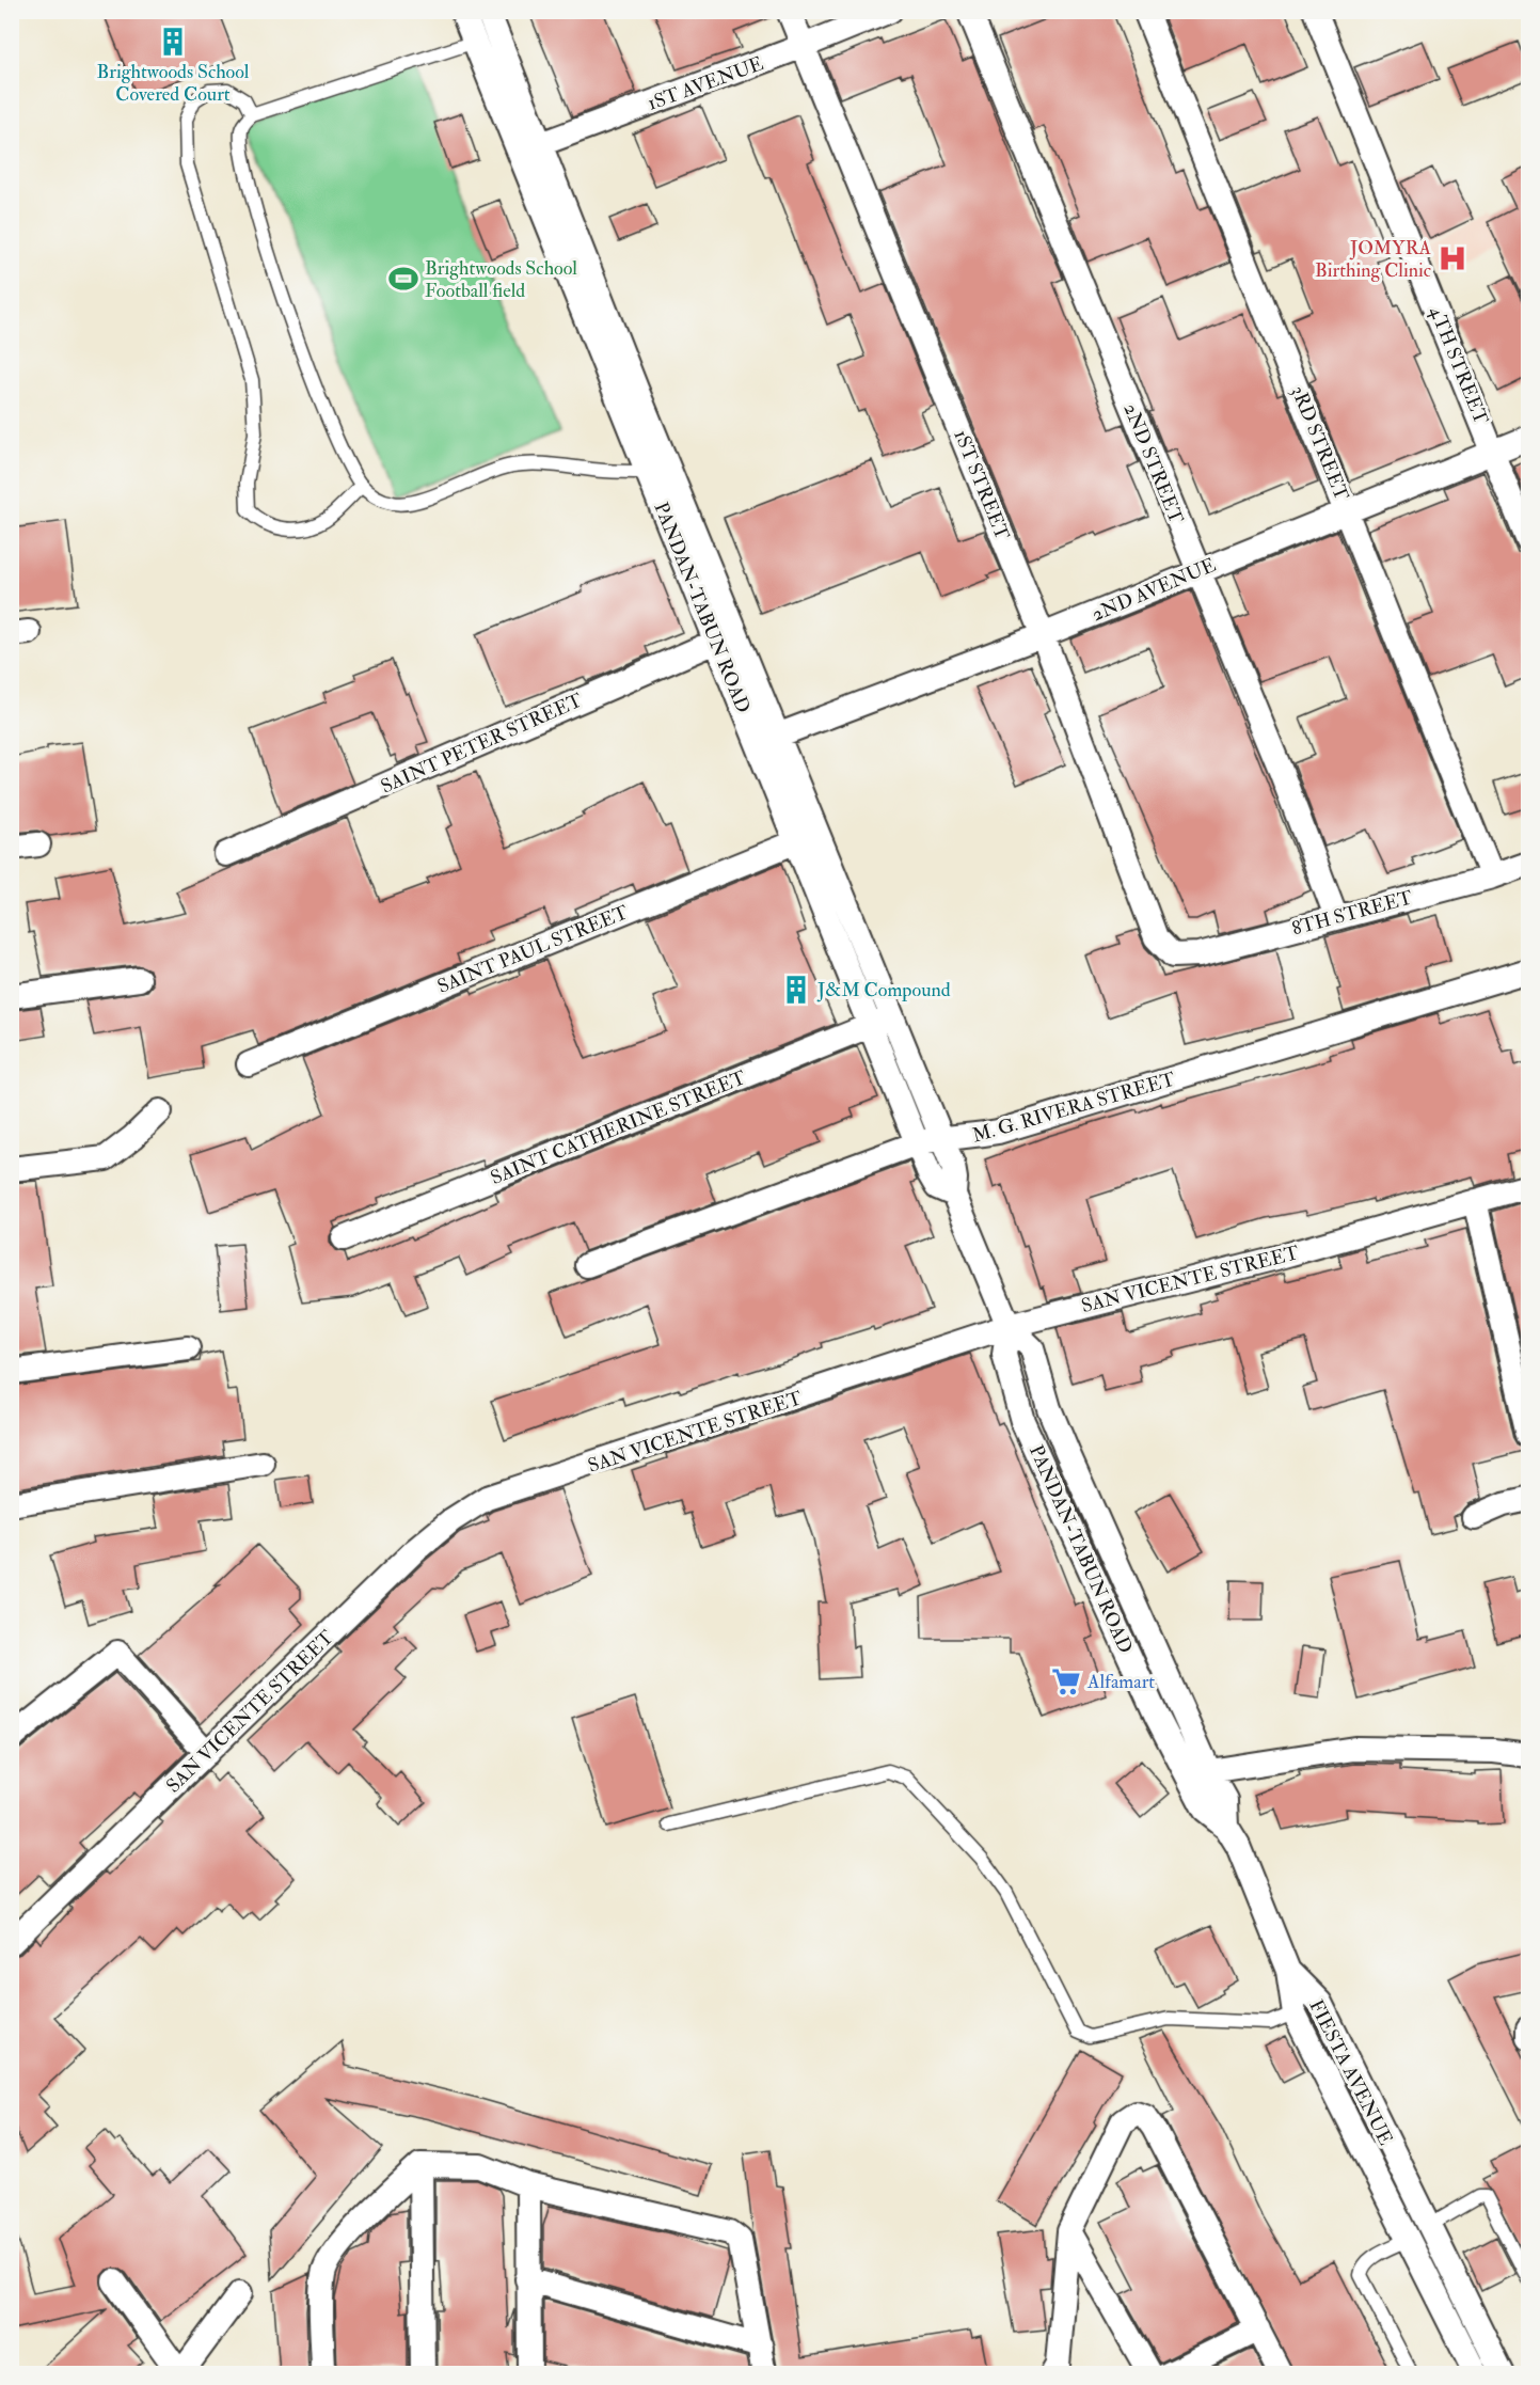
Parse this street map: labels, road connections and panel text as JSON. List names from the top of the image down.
{
  "streets": {
    "street": [
      "1ST AVENUE",
      "4TH STREET",
      "3RD STREET",
      "2ND STREET",
      "1ST STREET",
      "2ND AVENUE",
      "PANDAN-TABUN ROAD",
      "SAINT PETER STREET",
      "8TH STREET",
      "SAINT PAUL STREET",
      "M. G. RIVERA STREET",
      "SAINT CATHERINE STREET",
      "SAN VICENTE STREET",
      "FIESTA AVENUE"
    ]
  },
  "crossings": [
    ["1ST AVENUE", "1ST STREET"],
    ["1ST AVENUE", "PANDAN-TABUN ROAD"],
    ["4TH STREET", "2ND AVENUE"],
    ["3RD STREET", "2ND AVENUE"],
    ["3RD STREET", "8TH STREET"],
    ["2ND STREET", "2ND AVENUE"],
    ["2ND STREET", "8TH STREET"],
    ["1ST STREET", "2ND AVENUE"],
    ["1ST STREET", "8TH STREET"],
    ["2ND AVENUE", "PANDAN-TABUN ROAD"],
    ["PANDAN-TABUN ROAD", "SAINT PETER STREET"],
    ["PANDAN-TABUN ROAD", "SAINT PAUL STREET"],
    ["PANDAN-TABUN ROAD", "M. G. RIVERA STREET"],
    ["PANDAN-TABUN ROAD", "SAINT CATHERINE STREET"],
    ["PANDAN-TABUN ROAD", "SAN VICENTE STREET"],
    ["PANDAN-TABUN ROAD", "FIESTA AVENUE"]
  ],
  "places": {
    "building": ["Brightwoods School Covered Court", "J&M Compound"],
    "hospital": ["JOMYRA Birthing Clinic"],
    "sports": ["Brightwoods School Football field"],
    "supermarket": ["Alfamart"]
  }
}
